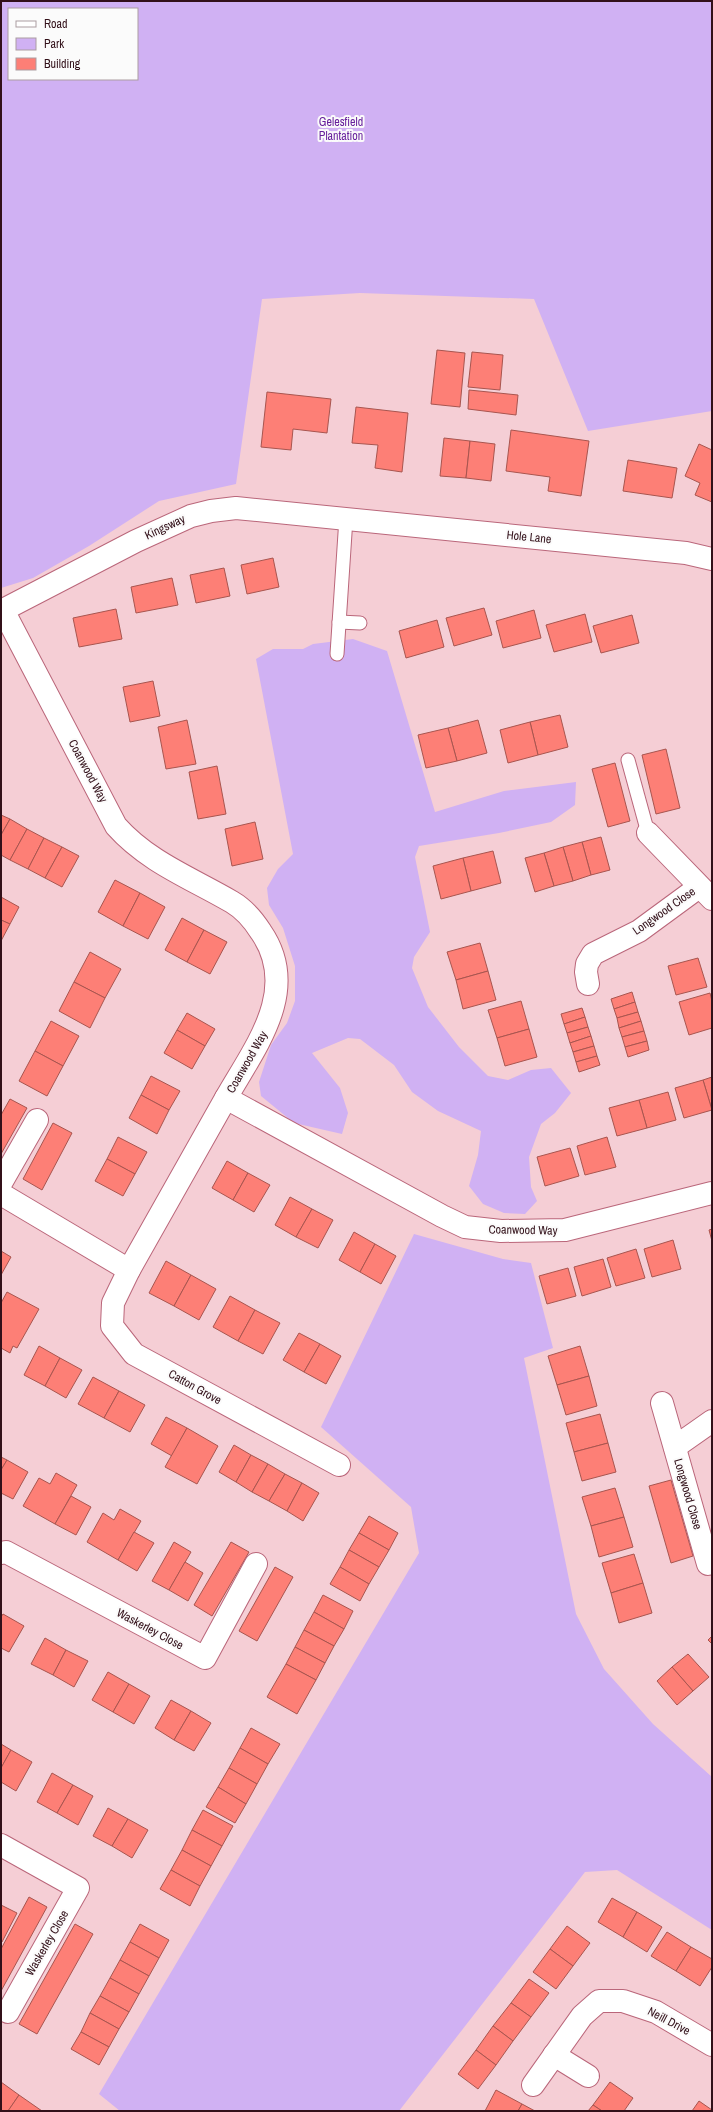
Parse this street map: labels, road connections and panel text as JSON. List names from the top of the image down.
{
  "streets": {
    "street": [
      "Kingsway",
      "Hole Lane",
      "Coanwood Way",
      "Longwood Close",
      "Catton Grove",
      "Waskerley Close",
      "Neill Drive"
    ]
  },
  "crossings": [
    ["Kingsway", "Hole Lane"],
    ["Kingsway", "Coanwood Way"],
    ["Coanwood Way", "Catton Grove"]
  ],
  "parks": ["Gelesfield Plantation"],
  "legend": ["Road", "Park", "Building"]
}
